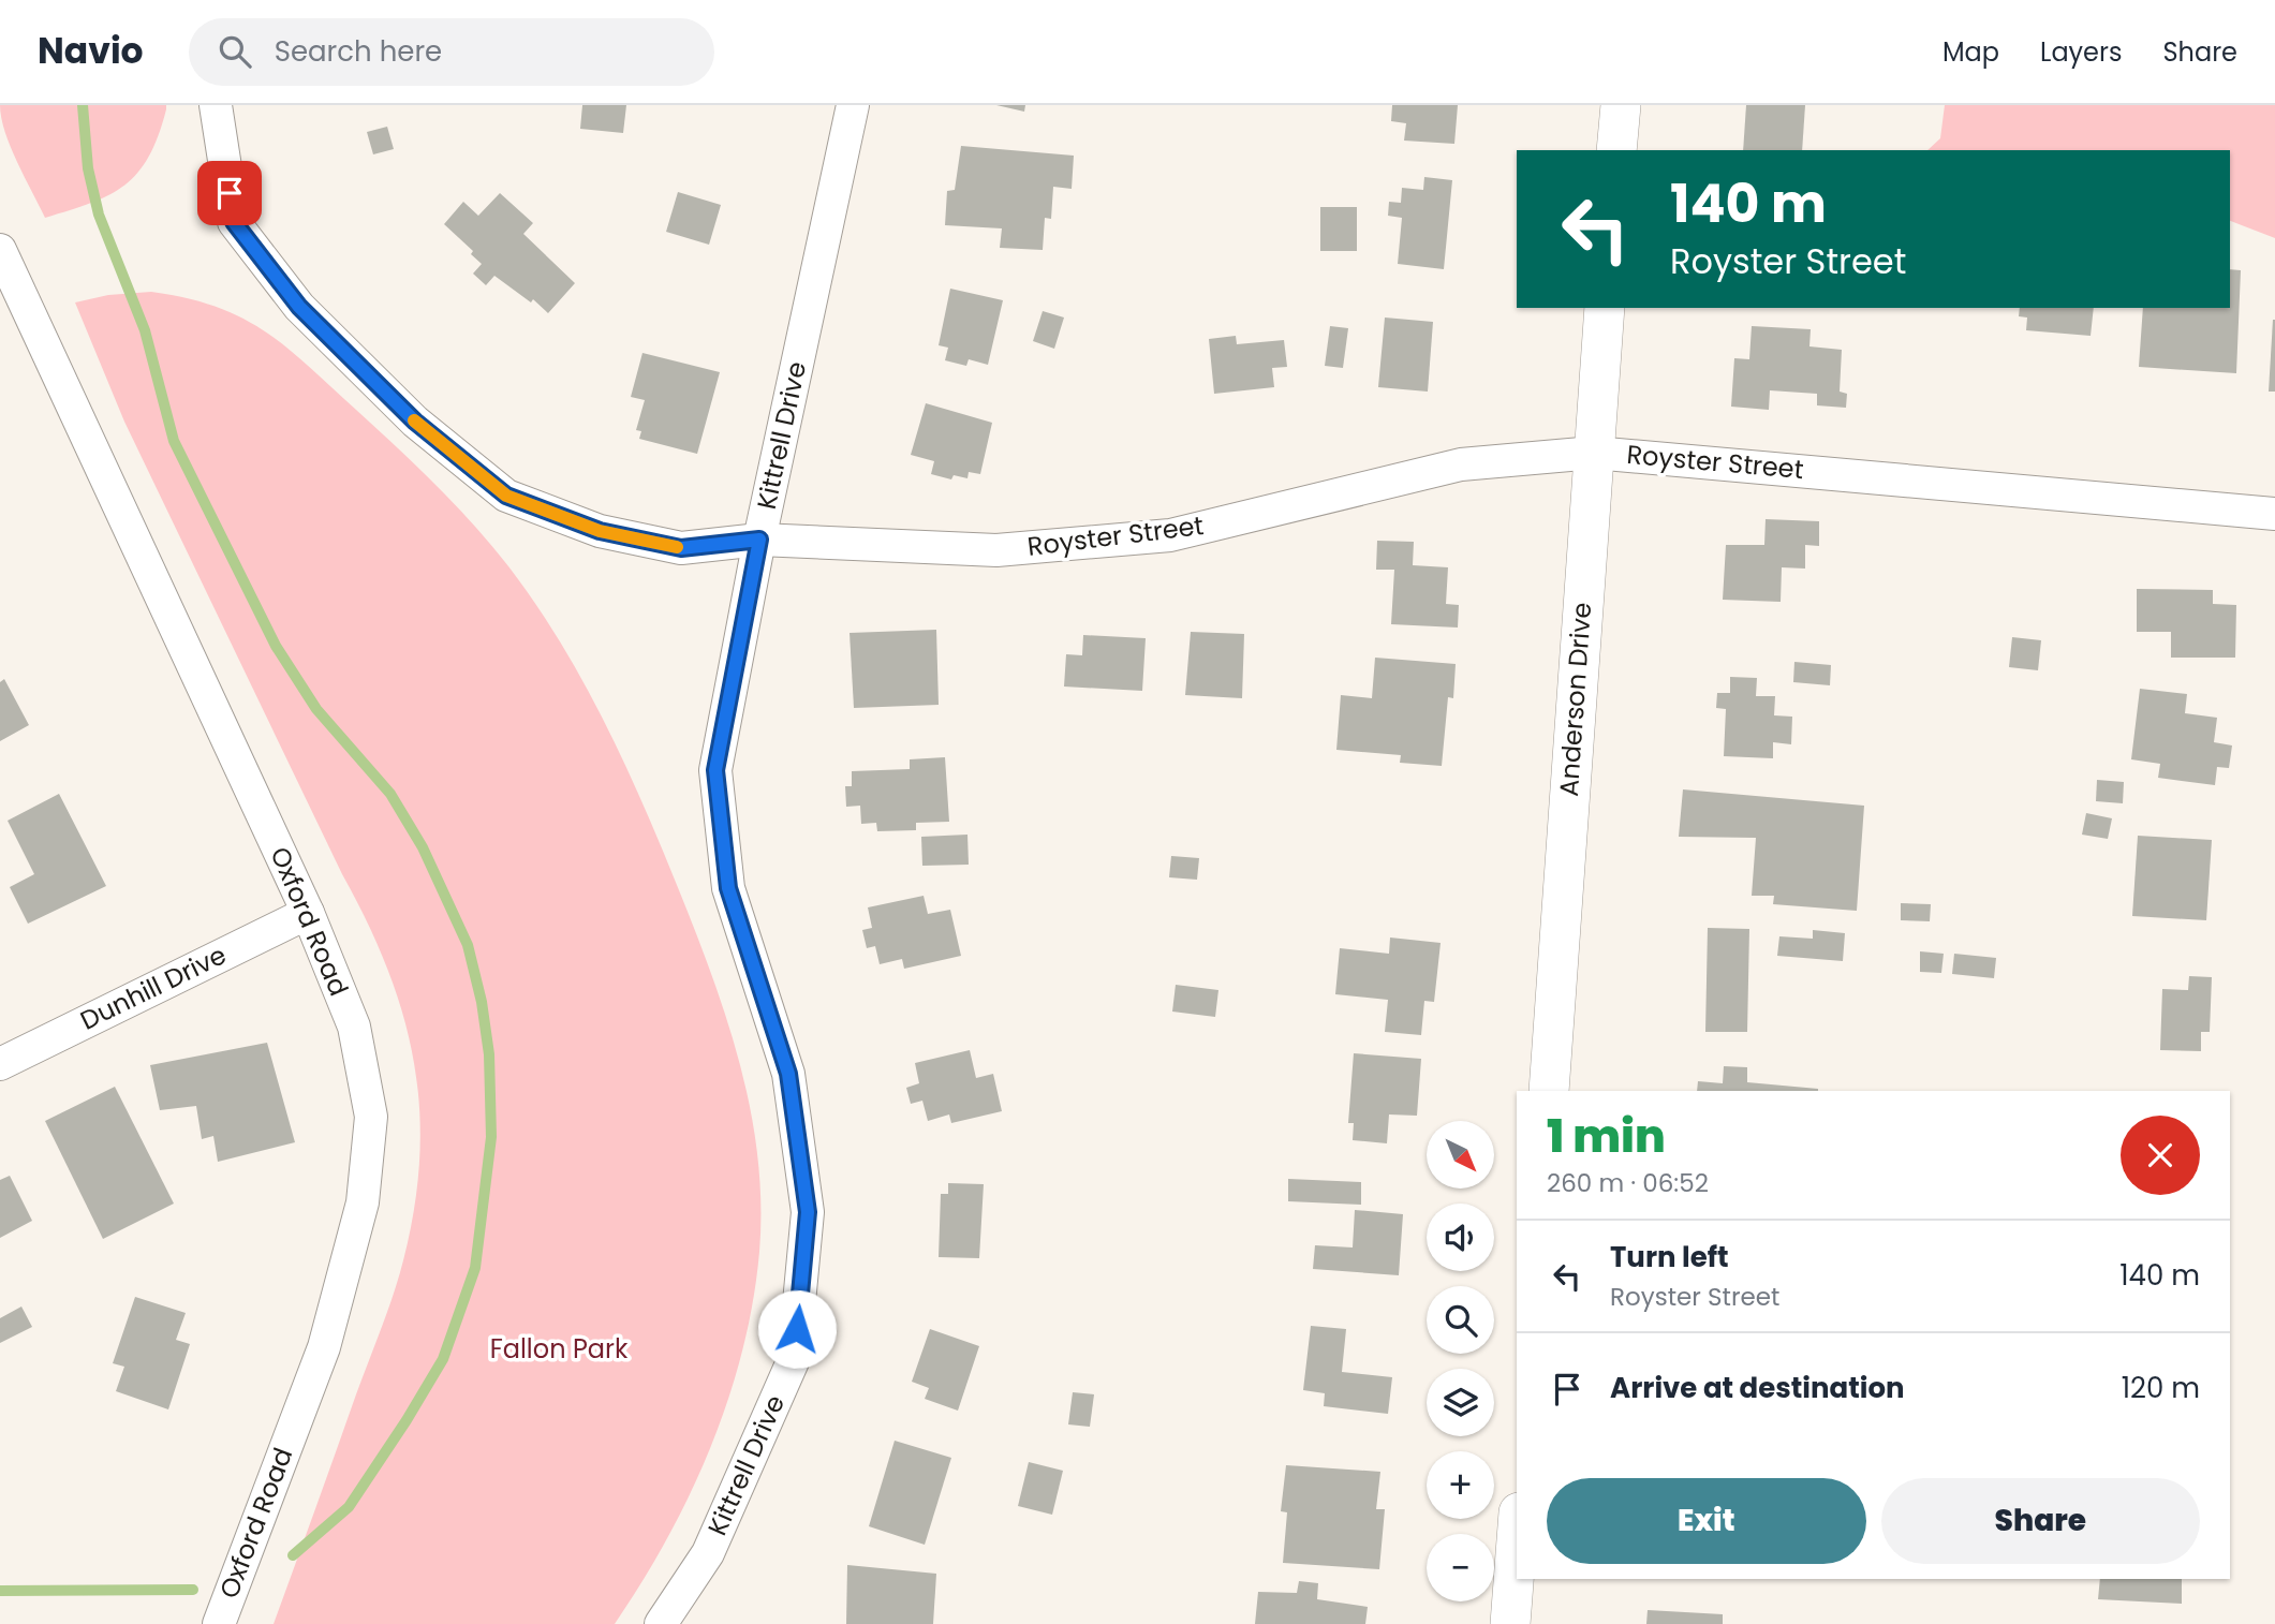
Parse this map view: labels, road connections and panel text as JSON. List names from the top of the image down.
{
  "streets": {
    "street": [
      "Kittrell Drive",
      "Royster Street",
      "Anderson Drive",
      "Oxford Road",
      "Dunhill Drive"
    ]
  },
  "crossings": [
    ["Kittrell Drive", "Royster Street"],
    ["Royster Street", "Anderson Drive"],
    ["Oxford Road", "Dunhill Drive"]
  ],
  "parks": ["Fallon Park"],
  "north": "bottom right",
  "page": {
    "header": "Navio",
    "search": "Search here",
    "nav": ["Map", "Layers", "Share"],
    "turn": ["140 m", "Royster Street"],
    "heading": ["1 min", "260 m · 06:52"],
    "map_buttons": ["+", "−"],
    "list": [
      {
        "name": "Turn left",
        "note": "Royster Street",
        "value": "140 m"
      },
      {
        "name": "Arrive at destination",
        "value": "120 m"
      }
    ],
    "buttons": ["Exit", "Share"]
  }
}
